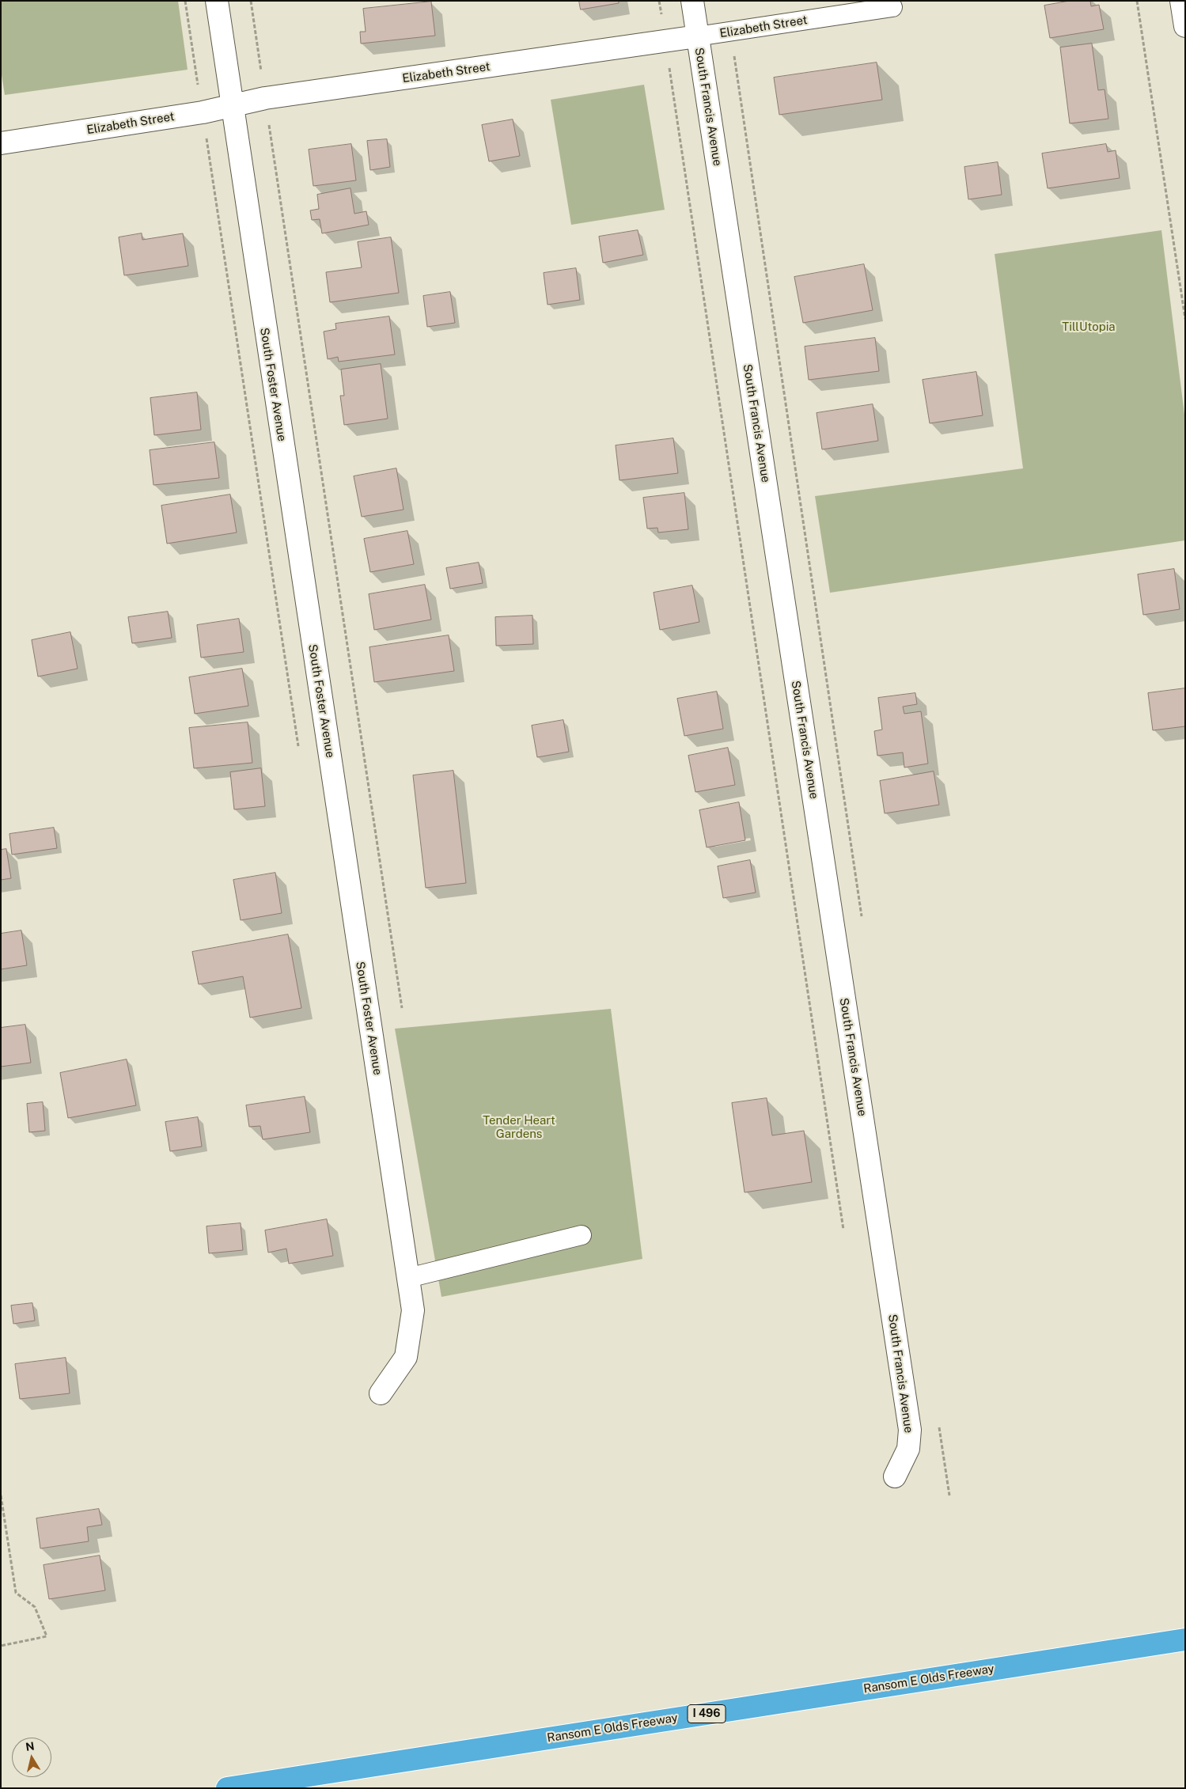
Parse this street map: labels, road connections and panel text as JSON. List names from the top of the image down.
{
  "streets": {
    "highway": ["Ransom E Olds Freeway", "I 496"],
    "street": ["Elizabeth Street", "South Francis Avenue", "South Foster Avenue"]
  },
  "crossings": [
    ["Elizabeth Street", "South Francis Avenue"],
    ["Elizabeth Street", "South Foster Avenue"]
  ],
  "parks": ["TillUtopia", "Tender Heart Gardens"],
  "north": "top"
}
